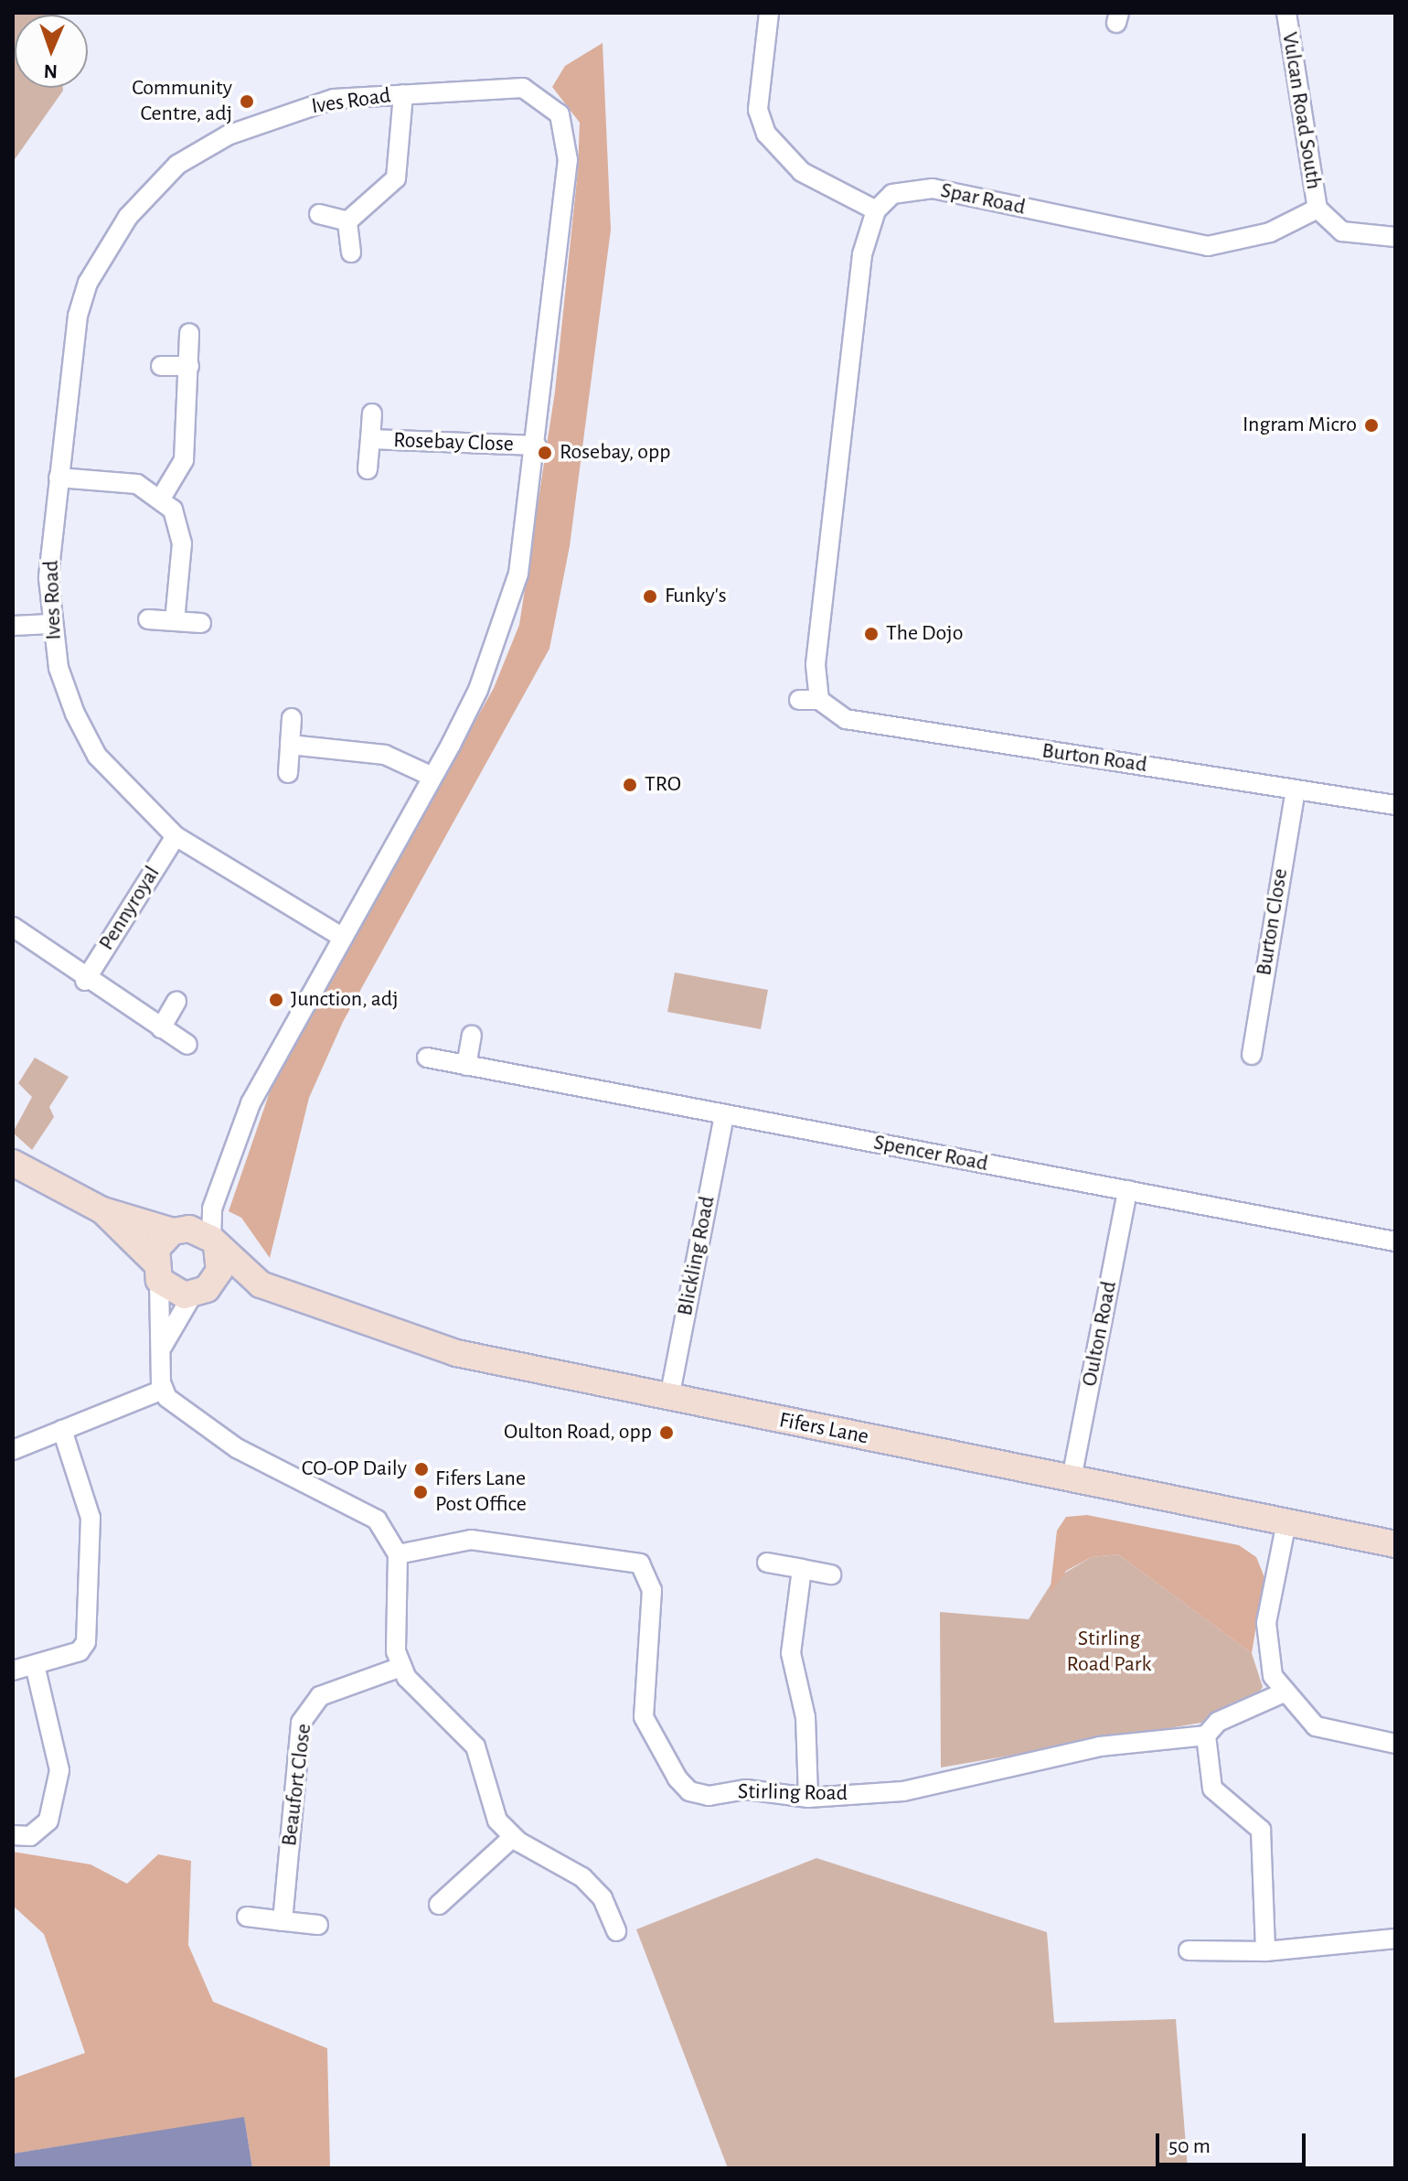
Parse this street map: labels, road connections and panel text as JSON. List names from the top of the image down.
{
  "streets": {
    "street": [
      "Ives Road",
      "Vulcan Road South",
      "Spar Road",
      "Rosebay Close",
      "Burton Road",
      "Pennyroyal",
      "Burton Close",
      "Spencer Road",
      "Blickling Road",
      "Oulton Road",
      "Fifers Lane",
      "Beaufort Close",
      "Stirling Road"
    ]
  },
  "crossings": [
    ["Ives Road", "Rosebay Close"],
    ["Ives Road", "Pennyroyal"],
    ["Ives Road", "Fifers Lane"],
    ["Vulcan Road South", "Spar Road"],
    ["Burton Road", "Burton Close"],
    ["Spencer Road", "Blickling Road"],
    ["Spencer Road", "Oulton Road"],
    ["Blickling Road", "Fifers Lane"],
    ["Oulton Road", "Fifers Lane"]
  ],
  "parks": ["Stirling Road Park"],
  "places": [
    "Community Centre, adj",
    "Ingram Micro",
    "Rosebay, opp",
    "Funky's",
    "The Dojo",
    "TRO",
    "Junction, adj",
    "Oulton Road, opp",
    "CO-OP Daily",
    "Fifers Lane Post Office"
  ],
  "scale_bar": "50 m",
  "north": "bottom"
}
